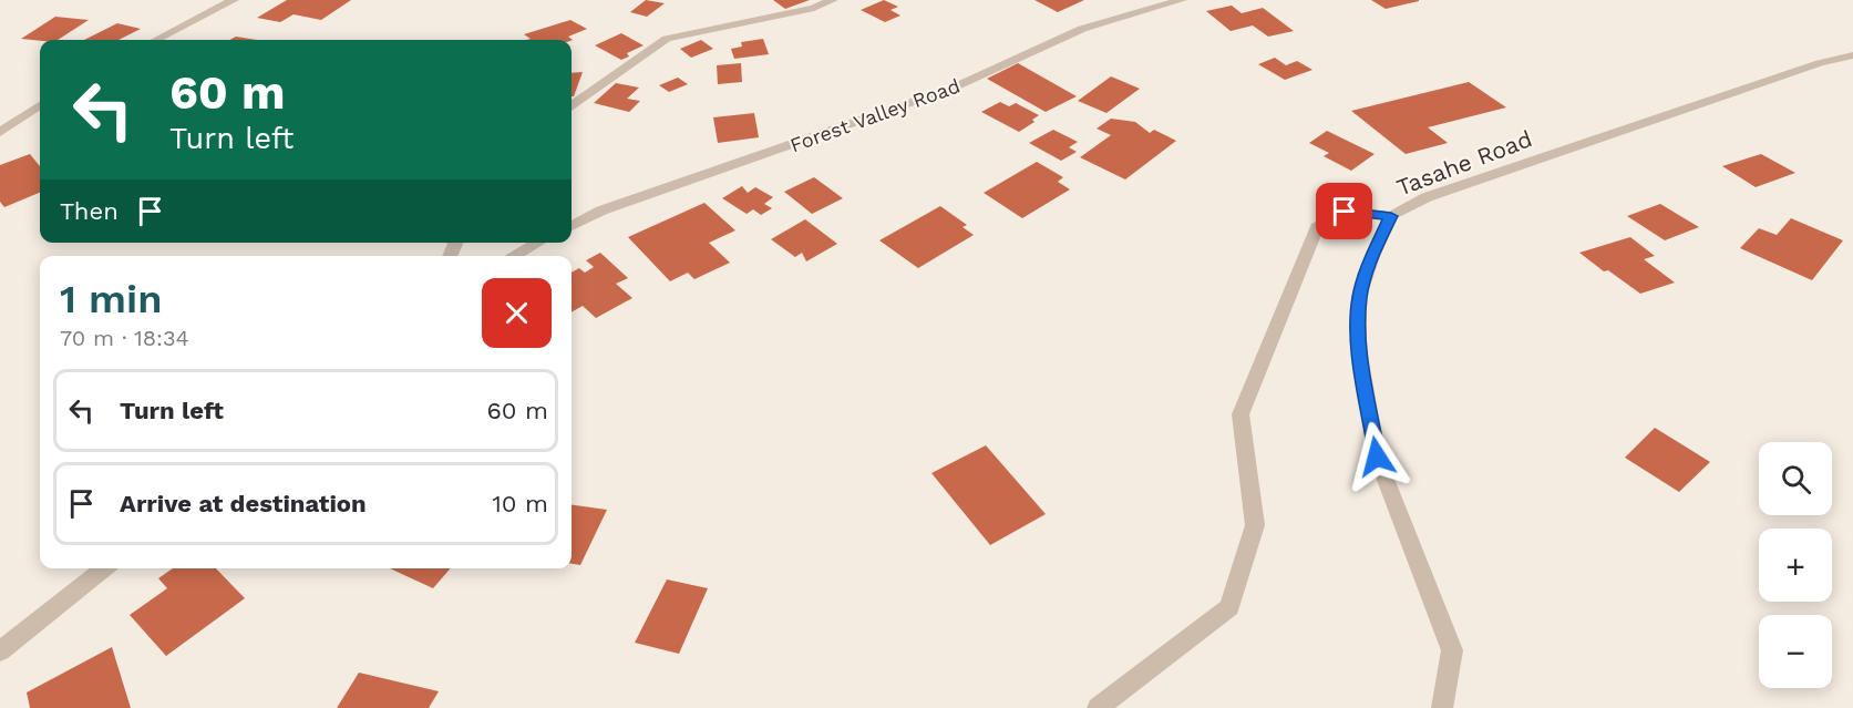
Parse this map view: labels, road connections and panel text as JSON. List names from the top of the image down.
{
  "streets": {
    "street": ["Forest Valley Road", "Tasahe Road"]
  },
  "page": {
    "turn": ["60 m", "Turn left"],
    "then": "Then",
    "heading": ["1 min", "70 m · 18:34"],
    "list": [
      {
        "name": "Turn left",
        "value": "60 m"
      },
      {
        "name": "Arrive at destination",
        "value": "10 m"
      }
    ],
    "map_buttons": ["+", "−"]
  }
}
